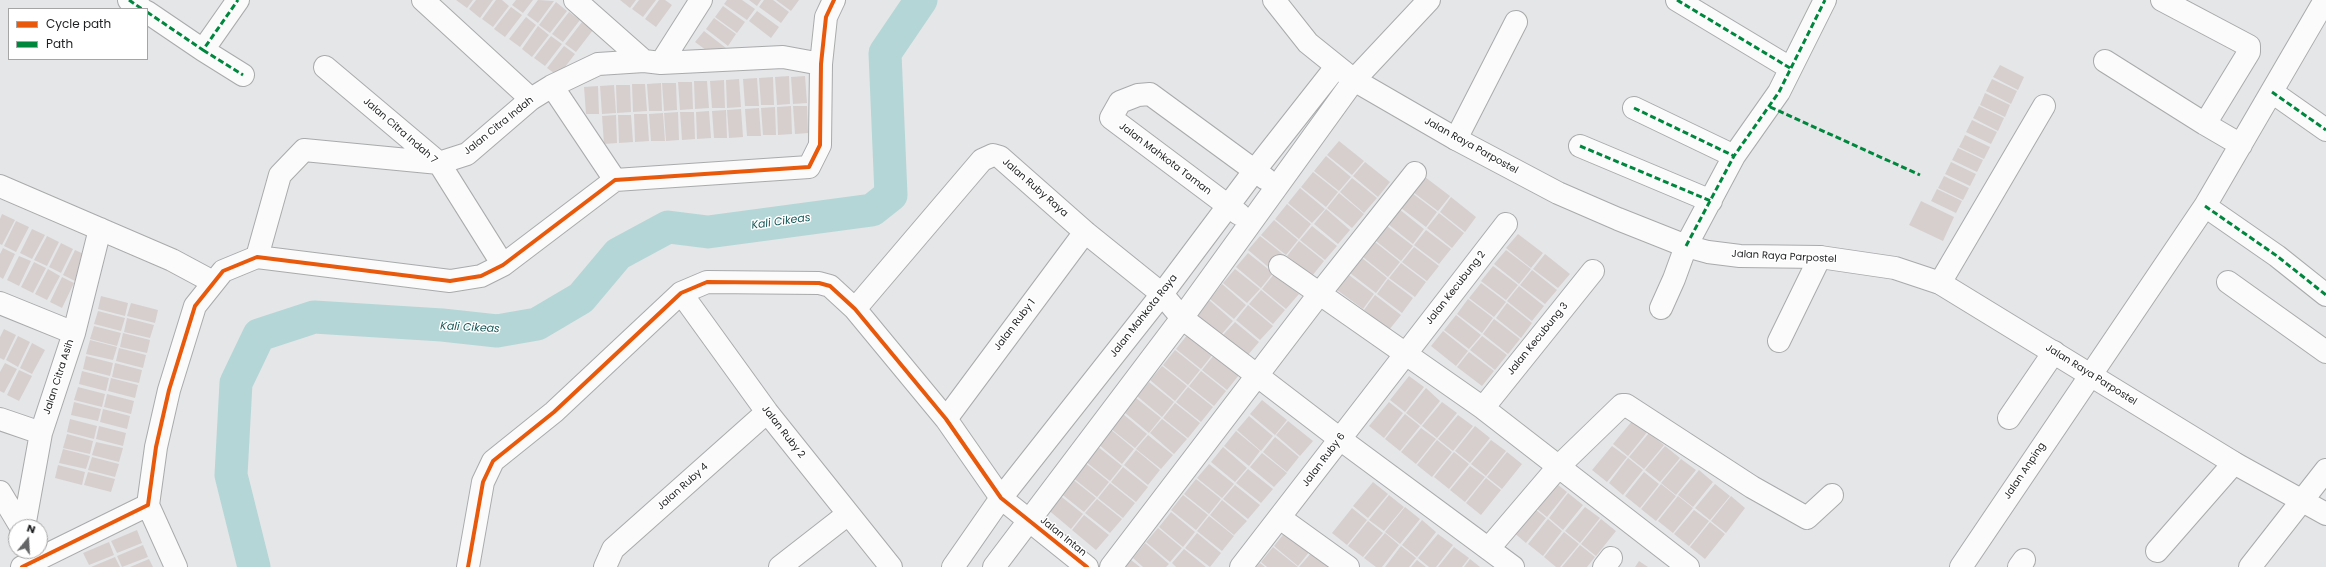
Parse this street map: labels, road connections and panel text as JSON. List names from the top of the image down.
{
  "streets": {
    "street": [
      "Jalan Citra Indah",
      "Jalan Citra Indah 7",
      "Jalan Raya Parpostel",
      "Jalan Mahkota Taman",
      "Jalan Ruby Raya",
      "Jalan Kecubung 2",
      "Jalan Mahkota Raya",
      "Jalan Ruby 1",
      "Jalan Kecubung 3",
      "Jalan Citra Asih",
      "Jalan Ruby 2",
      "Jalan Ruby 6",
      "Jalan Anping",
      "Jalan Ruby 4",
      "Jalan Intan"
    ]
  },
  "crossings": [
    ["Jalan Citra Indah", "Jalan Citra Indah 7"],
    ["Jalan Raya Parpostel", "Jalan Mahkota Raya"],
    ["Jalan Raya Parpostel", "Jalan Anping"],
    ["Jalan Mahkota Taman", "Jalan Mahkota Raya"],
    ["Jalan Ruby Raya", "Jalan Mahkota Raya"],
    ["Jalan Ruby Raya", "Jalan Ruby 1"],
    ["Jalan Ruby Raya", "Jalan Ruby 6"],
    ["Jalan Ruby Raya", "Jalan Intan"],
    ["Jalan Kecubung 2", "Jalan Ruby 6"],
    ["Jalan Mahkota Raya", "Jalan Intan"],
    ["Jalan Ruby 1", "Jalan Intan"],
    ["Jalan Ruby 2", "Jalan Ruby 4"],
    ["Jalan Ruby 2", "Jalan Intan"]
  ],
  "water": ["Kali Cikeas"],
  "legend": ["Cycle path", "Path"],
  "north": "top"
}
